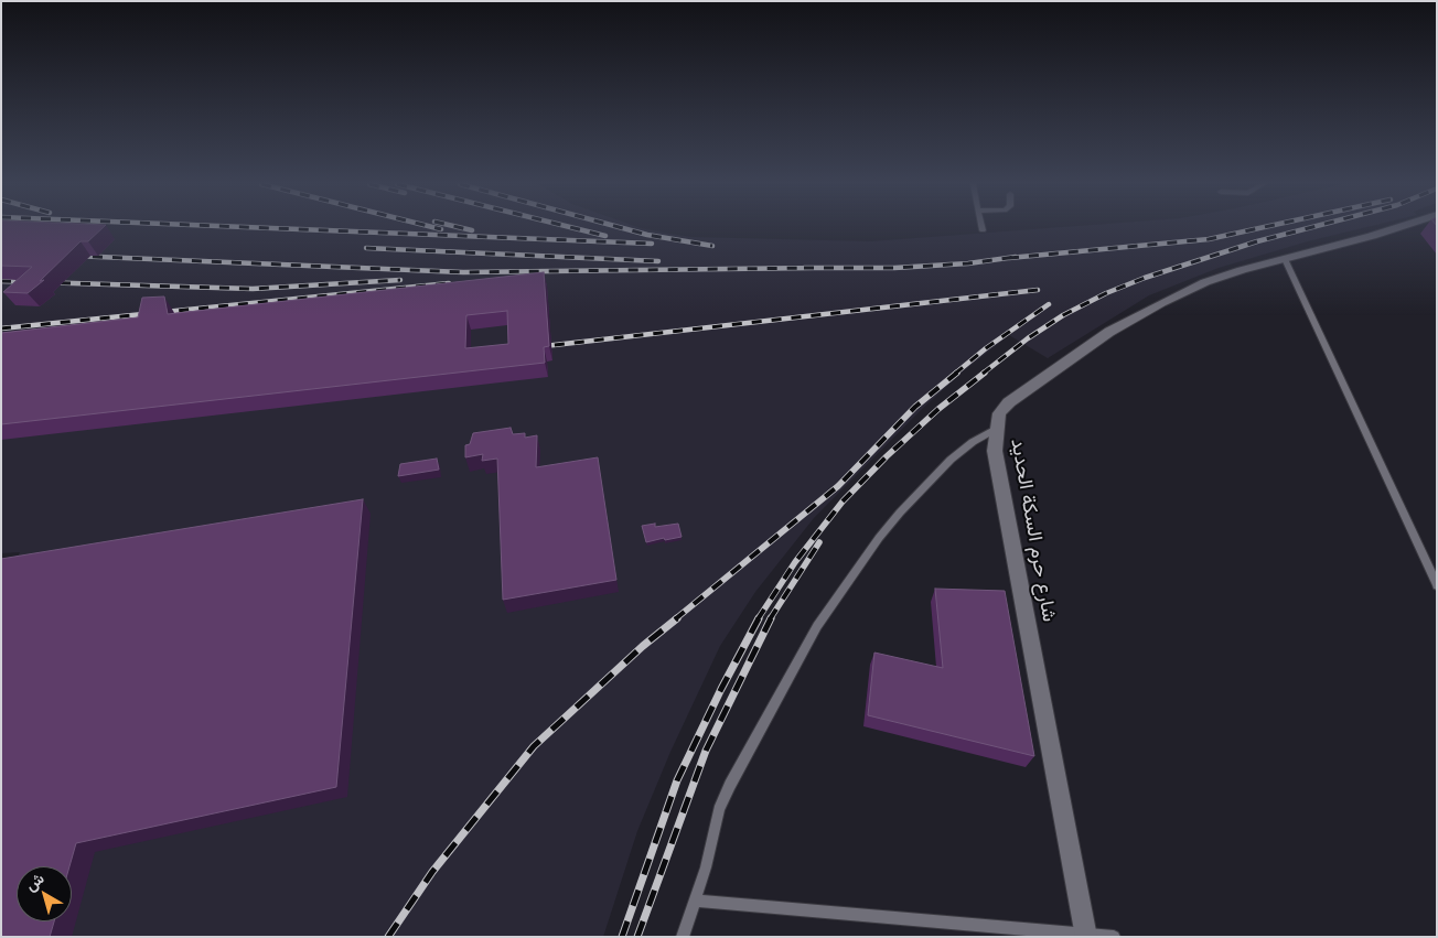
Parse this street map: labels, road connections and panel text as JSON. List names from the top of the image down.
{
  "streets": {
    "street": ["شارع حرم السكة الحديد"]
  },
  "north": "top left"
}
